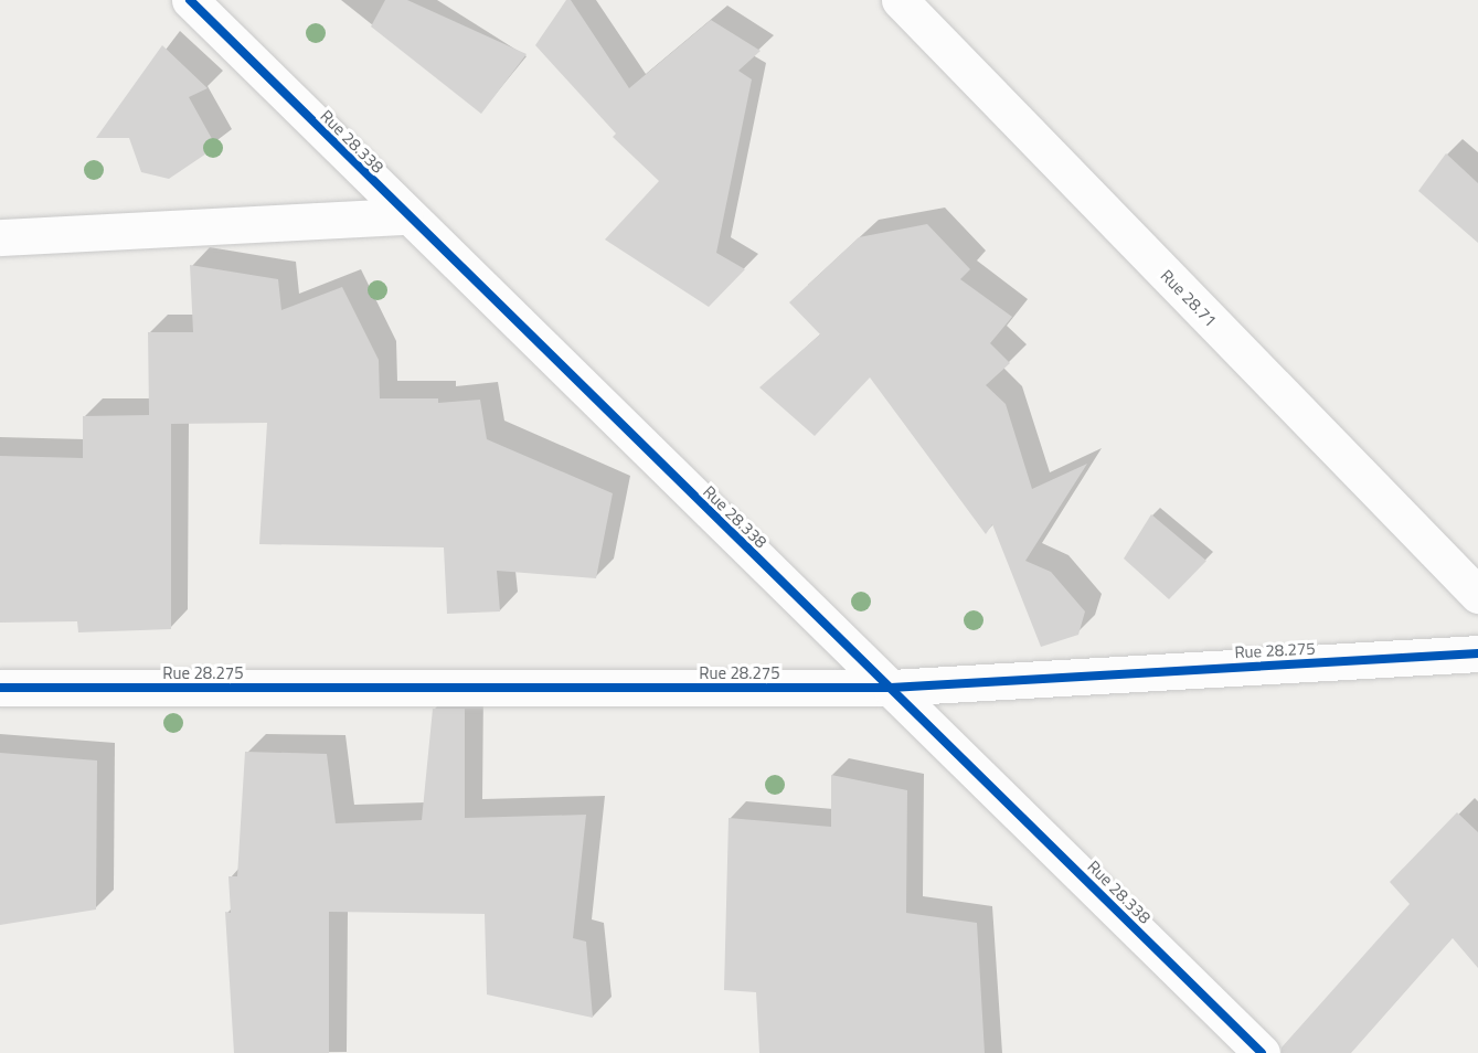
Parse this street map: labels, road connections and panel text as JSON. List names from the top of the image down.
{
  "streets": {
    "street": ["Rue 28.338", "Rue 28.71", "Rue 28.275"]
  },
  "crossings": [
    ["Rue 28.338", "Rue 28.275"]
  ]
}
